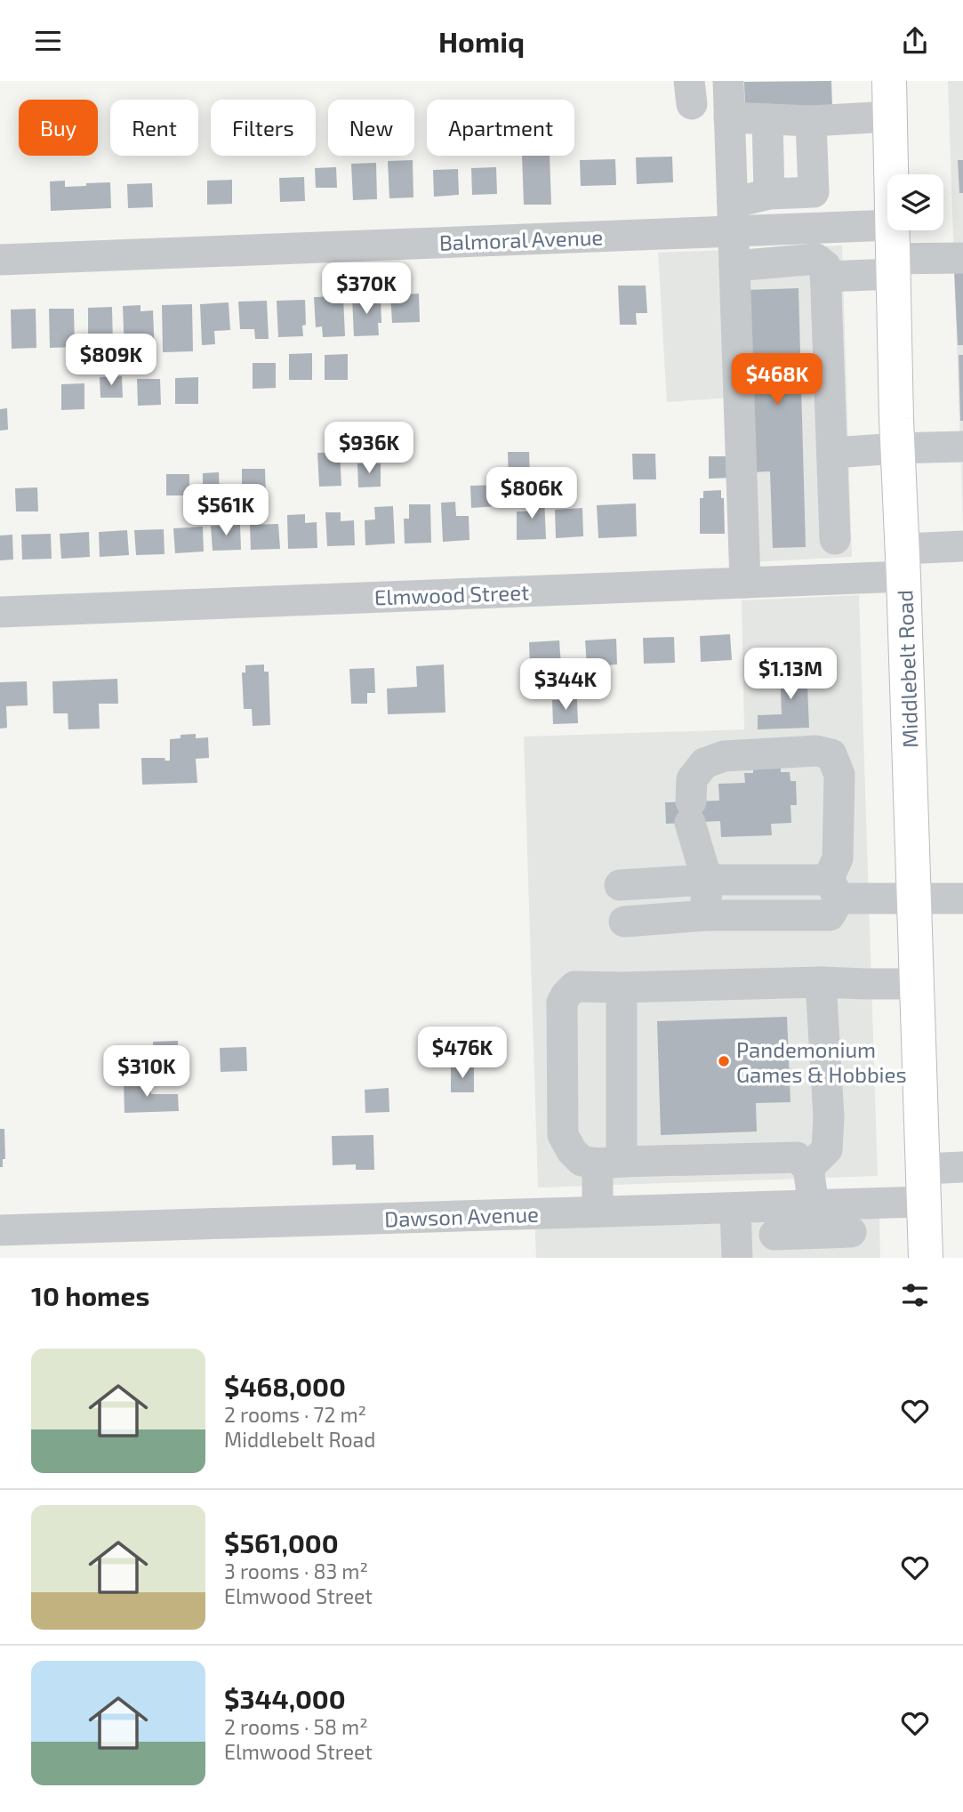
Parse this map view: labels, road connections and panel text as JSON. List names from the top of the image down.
{
  "streets": {
    "main road": ["Middlebelt Road"],
    "street": ["Balmoral Avenue", "Elmwood Street", "Dawson Avenue"]
  },
  "crossings": [
    ["Elmwood Street", "Middlebelt Road"],
    ["Middlebelt Road", "Dawson Avenue"]
  ],
  "places": ["Pandemonium Games & Hobbies"],
  "page": {
    "header": "Homiq",
    "chip": [
      "Buy",
      "Rent",
      "Filters",
      "New",
      "Apartment"
    ],
    "price": [
      "$370K",
      "$809K",
      "$468K",
      "$936K",
      "$806K",
      "$561K",
      "$1.13M",
      "$344K",
      "$476K",
      "$310K"
    ],
    "heading": "10 homes",
    "list": [
      {
        "name": "$468,000",
        "note": "2 rooms · 72 m² · Middlebelt Road"
      },
      {
        "name": "$561,000",
        "note": "3 rooms · 83 m² · Elmwood Street"
      },
      {
        "name": "$344,000",
        "note": "2 rooms · 58 m² · Elmwood Street"
      }
    ]
  }
}
